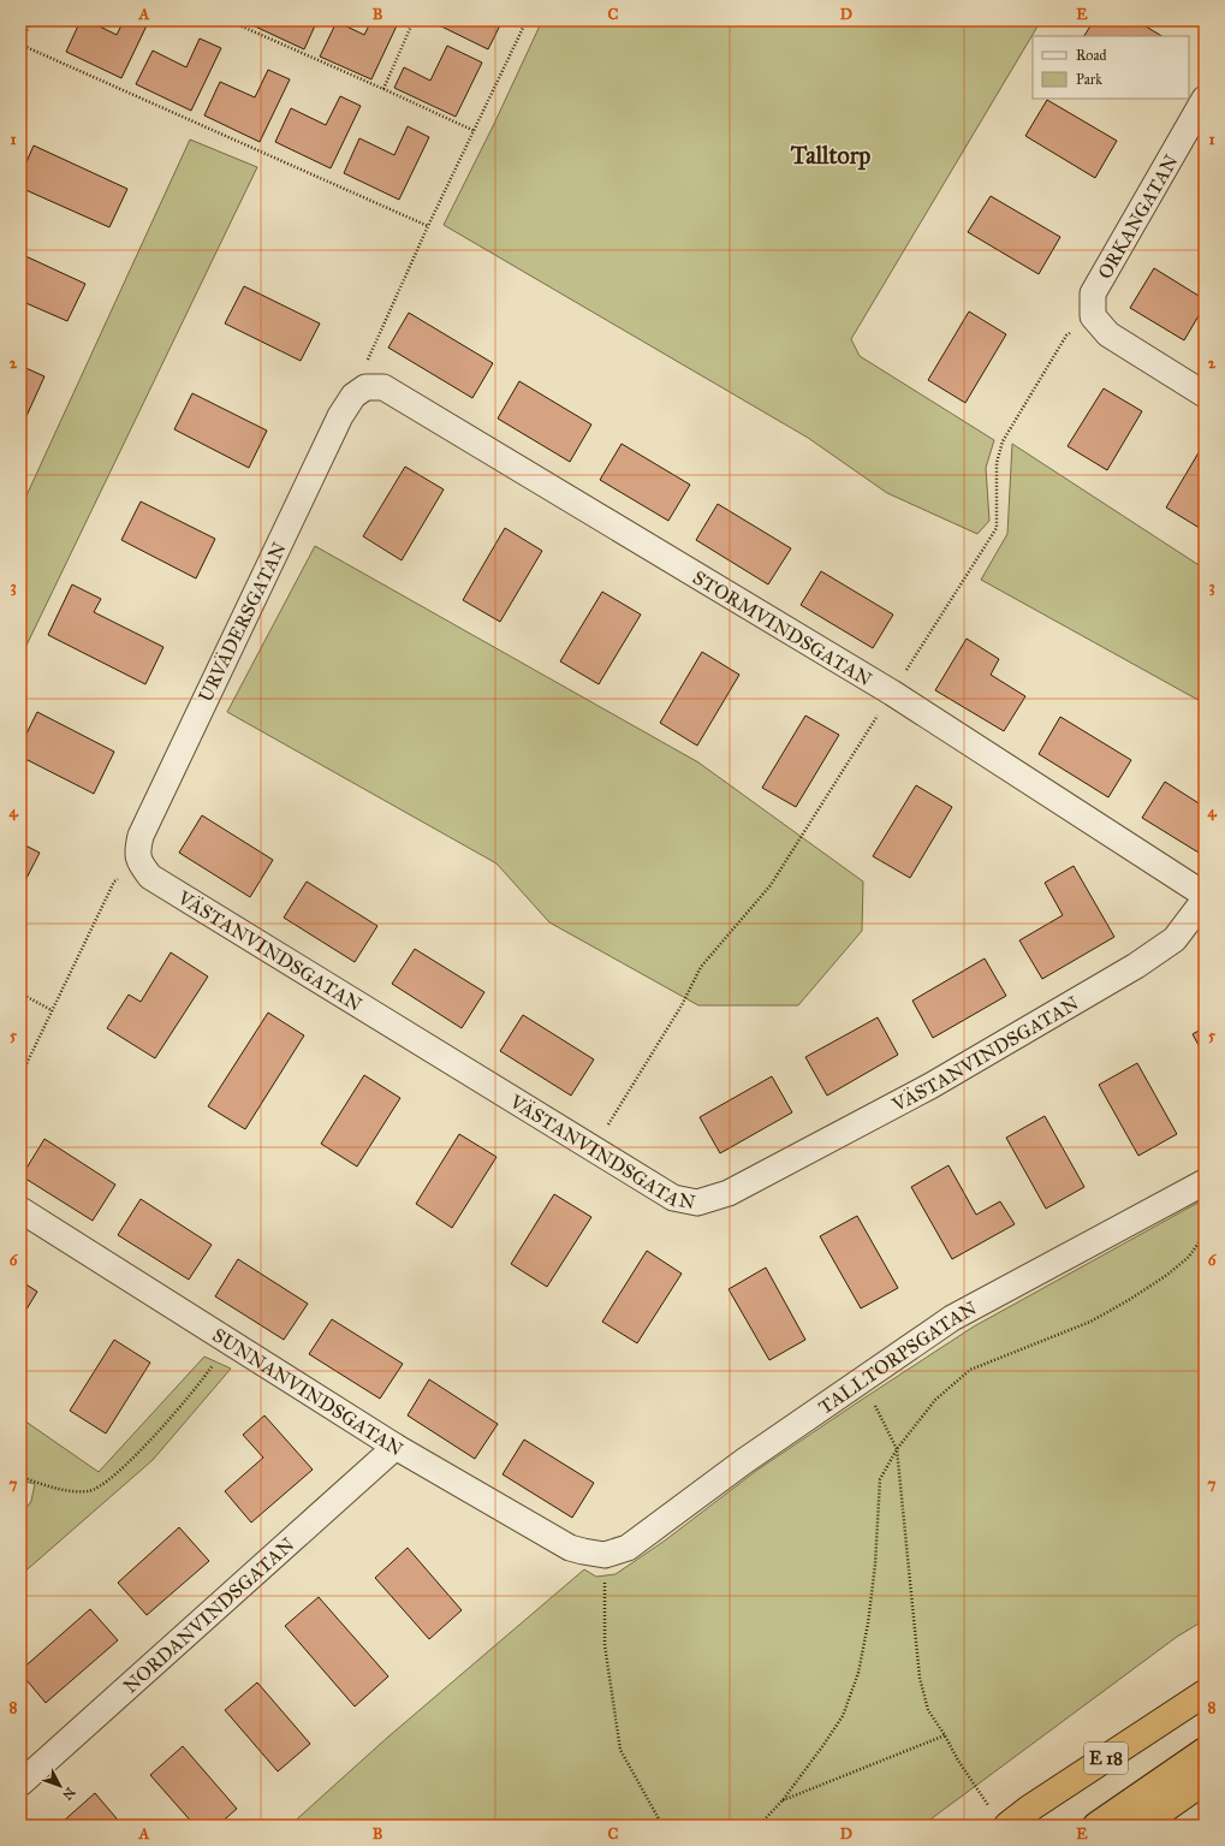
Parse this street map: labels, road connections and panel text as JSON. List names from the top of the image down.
{
  "streets": {
    "highway": ["E 18"],
    "street": [
      "ORKANGATAN",
      "URVÄDERSGATAN",
      "STORMVINDSGATAN",
      "VÄSTANVINDSGATAN",
      "TALLTORPSGATAN",
      "SUNNANVINDSGATAN",
      "NORDANVINDSGATAN"
    ]
  },
  "crossings": [
    ["URVÄDERSGATAN", "STORMVINDSGATAN"],
    ["URVÄDERSGATAN", "VÄSTANVINDSGATAN"],
    ["TALLTORPSGATAN", "SUNNANVINDSGATAN"],
    ["SUNNANVINDSGATAN", "NORDANVINDSGATAN"]
  ],
  "districts": ["Talltorp"],
  "legend": ["Road", "Park"],
  "north": "bottom right",
  "grid": {
    "columns": [
      "A",
      "B",
      "C",
      "D",
      "E"
    ],
    "rows": [
      "1",
      "2",
      "3",
      "4",
      "5",
      "6",
      "7",
      "8"
    ]
  }
}
